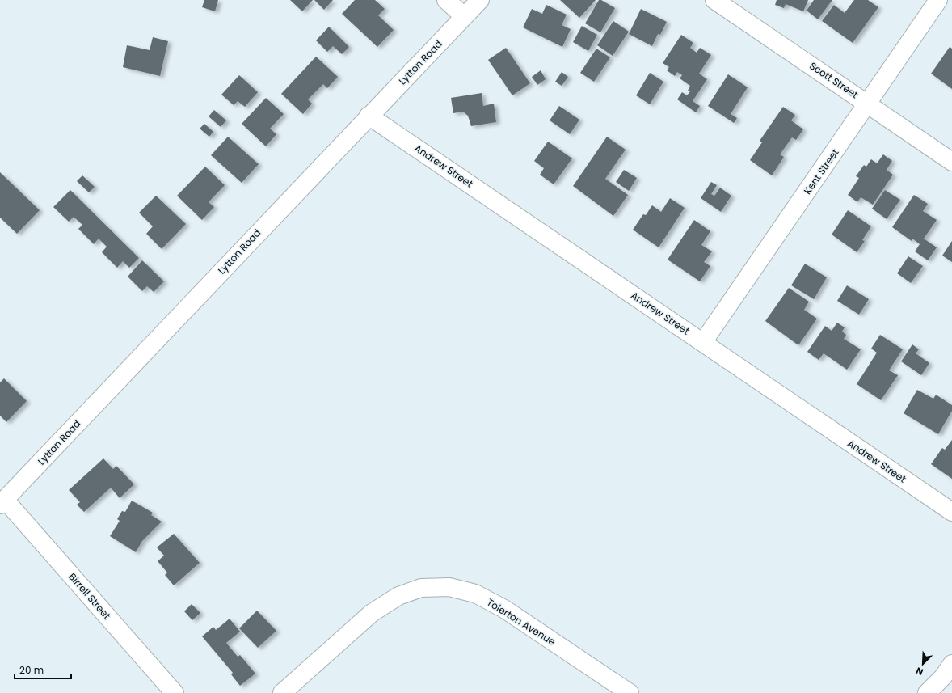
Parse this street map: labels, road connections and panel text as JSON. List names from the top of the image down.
{
  "streets": {
    "street": [
      "Lytton Road",
      "Scott Street",
      "Andrew Street",
      "Kent Street",
      "Birrell Street",
      "Tolerton Avenue"
    ]
  },
  "crossings": [
    ["Lytton Road", "Andrew Street"],
    ["Lytton Road", "Birrell Street"],
    ["Scott Street", "Kent Street"],
    ["Andrew Street", "Kent Street"]
  ],
  "scale_bar": "20 m",
  "north": "bottom left"
}
